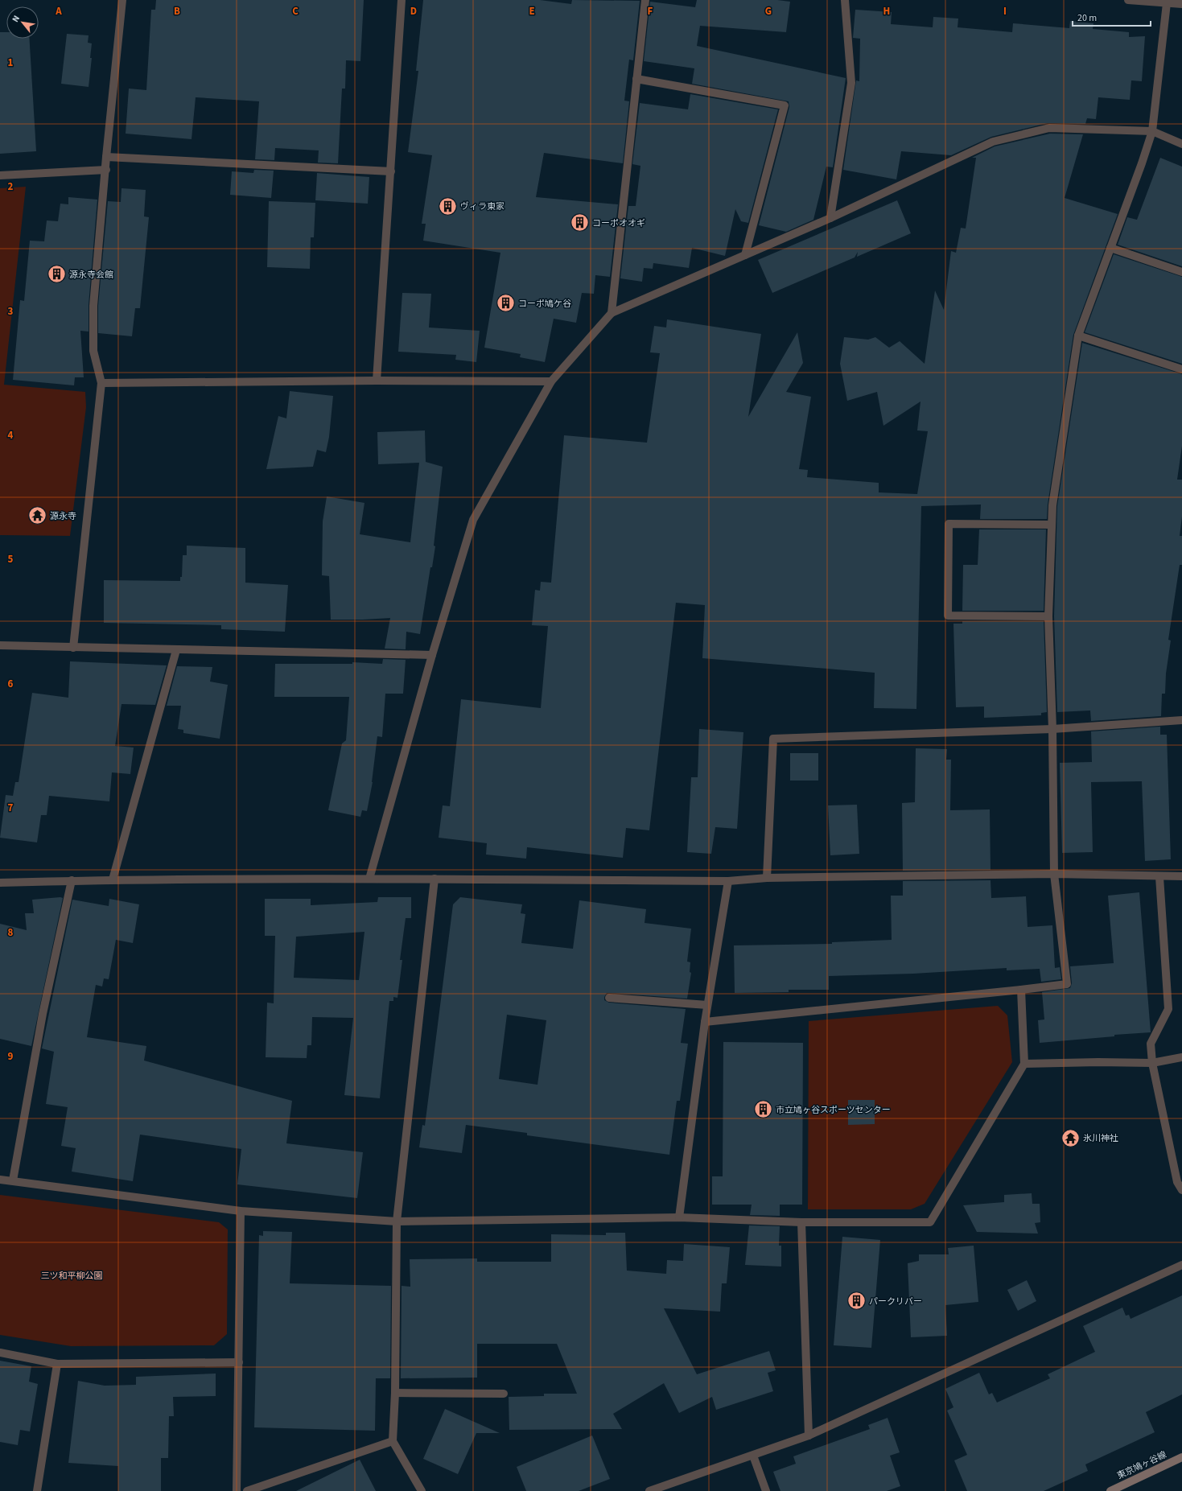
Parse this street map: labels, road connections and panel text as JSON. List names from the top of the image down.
{
  "streets": {
    "main road": ["東京鳩ヶ谷線"]
  },
  "parks": ["三ツ和平柳公園"],
  "places": {
    "building": [
      "ヴィラ東家",
      "コーポオオギ",
      "源永寺会館",
      "コーポ鳩ケ谷",
      "市立鳩ヶ谷スポーツセンター",
      "パークリバー"
    ],
    "temple": ["源永寺", "氷川神社"]
  },
  "scale_bar": "20 m",
  "north": "top left",
  "grid": {
    "columns": [
      "A",
      "B",
      "C",
      "D",
      "E",
      "F",
      "G",
      "H",
      "I"
    ],
    "rows": [
      "1",
      "2",
      "3",
      "4",
      "5",
      "6",
      "7",
      "8",
      "9"
    ]
  }
}
